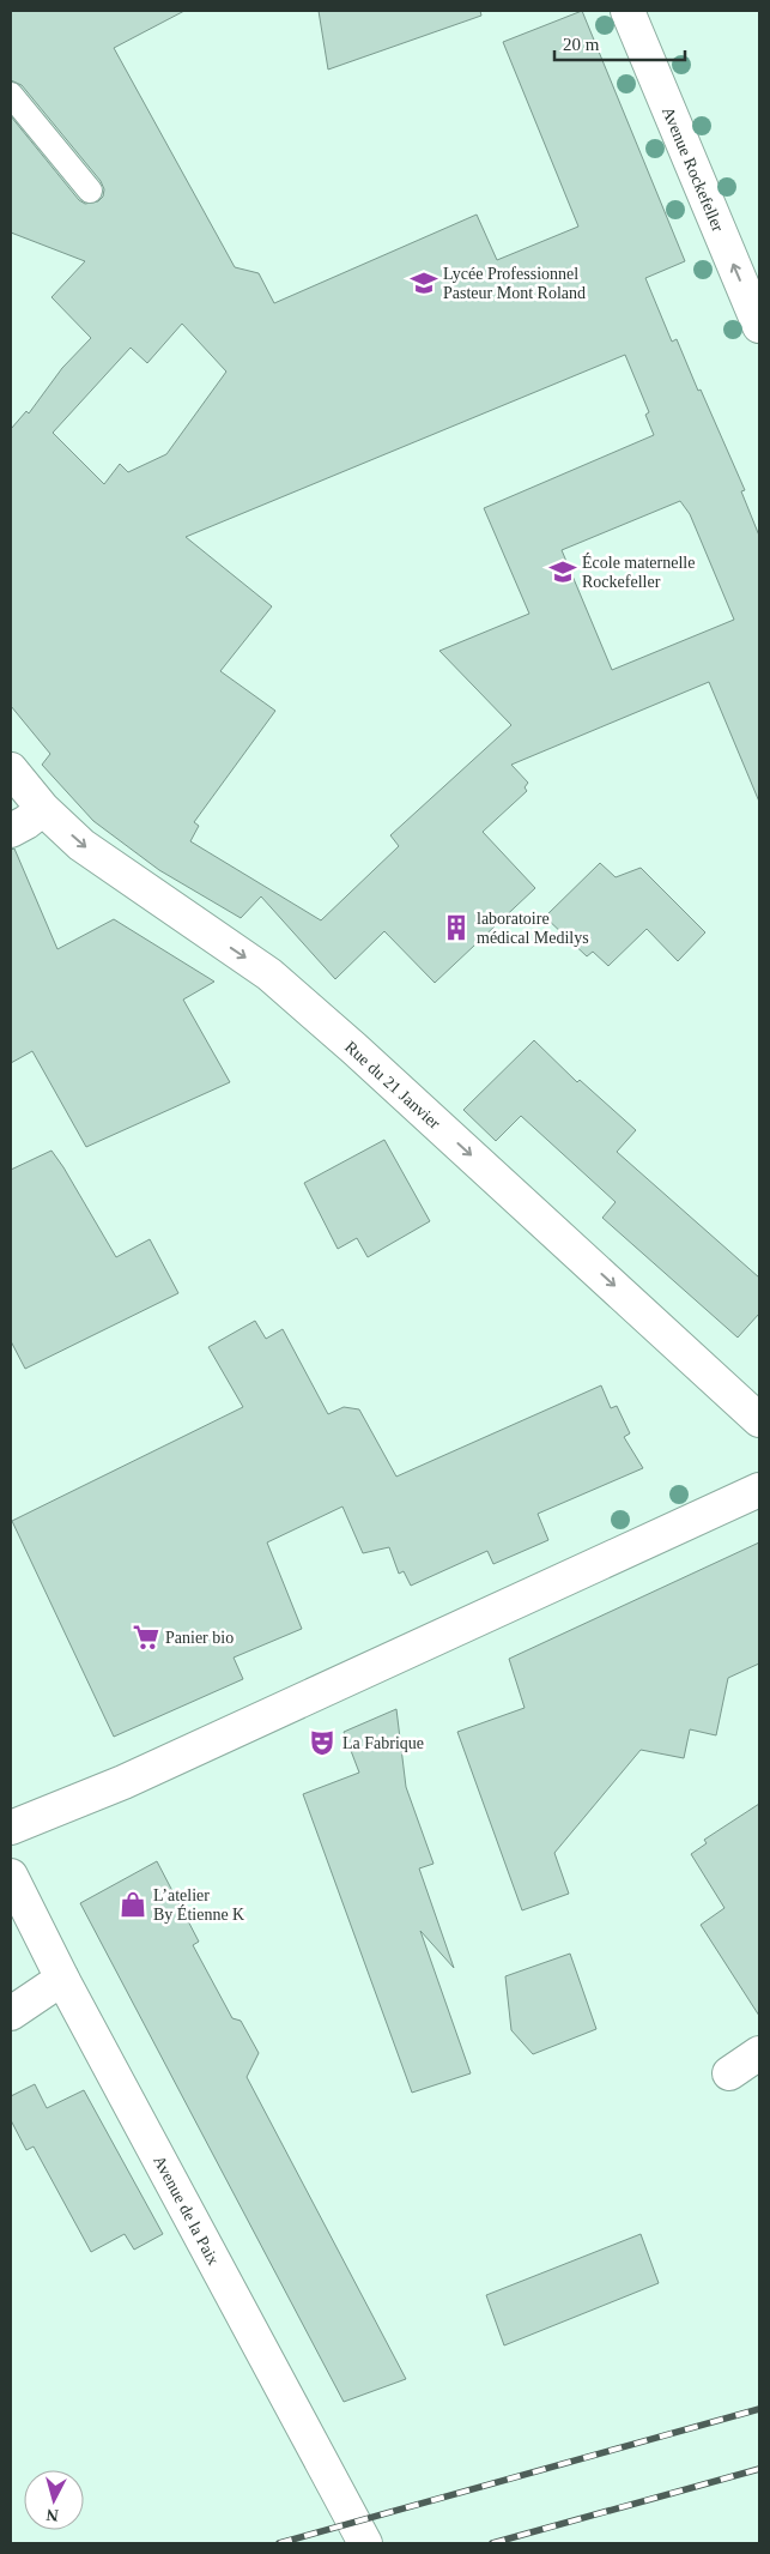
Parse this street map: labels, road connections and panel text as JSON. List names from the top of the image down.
{
  "streets": {
    "main road": ["Avenue Rockefeller", "Rue du 21 Janvier", "Avenue de la Paix"]
  },
  "one_way": ["Avenue Rockefeller", "Rue du 21 Janvier"],
  "places": {
    "school or university": ["Lycée Professionnel Pasteur Mont Roland", "École maternelle Rockefeller"],
    "building": ["laboratoire médical Medilys"],
    "supermarket": ["Panier bio"],
    "theatre": ["La Fabrique"],
    "shop": ["L’atelier By Étienne K"]
  },
  "scale_bar": "20 m",
  "north": "bottom"
}
